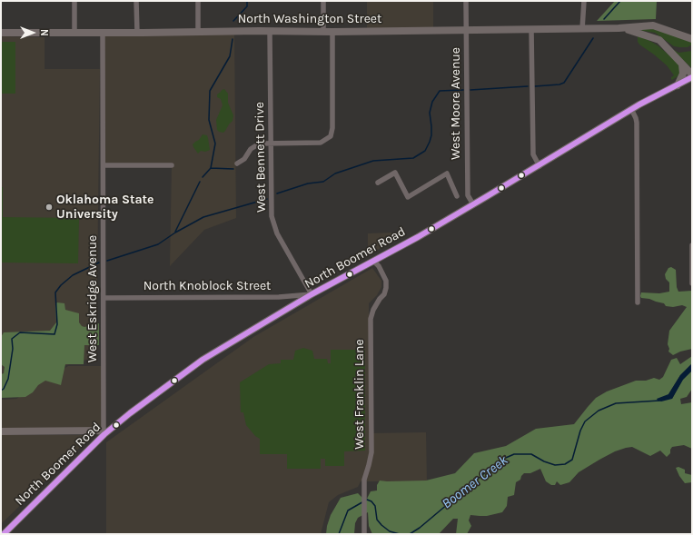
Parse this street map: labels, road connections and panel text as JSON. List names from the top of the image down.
{
  "streets": {
    "main road": ["North Washington Street", "North Boomer Road"],
    "street": [
      "West Moore Avenue",
      "West Bennett Drive",
      "North Knoblock Street",
      "West Eskridge Avenue",
      "West Franklin Lane"
    ]
  },
  "crossings": [
    ["North Washington Street", "West Moore Avenue"],
    ["North Washington Street", "West Bennett Drive"],
    ["North Washington Street", "West Eskridge Avenue"],
    ["West Moore Avenue", "North Boomer Road"],
    ["West Bennett Drive", "North Boomer Road"],
    ["West Bennett Drive", "North Knoblock Street"],
    ["North Boomer Road", "North Knoblock Street"],
    ["North Boomer Road", "West Eskridge Avenue"],
    ["North Boomer Road", "West Franklin Lane"],
    ["North Knoblock Street", "West Eskridge Avenue"]
  ],
  "water": ["Boomer Creek"],
  "places": ["Oklahoma State University"],
  "north": "right"
}
